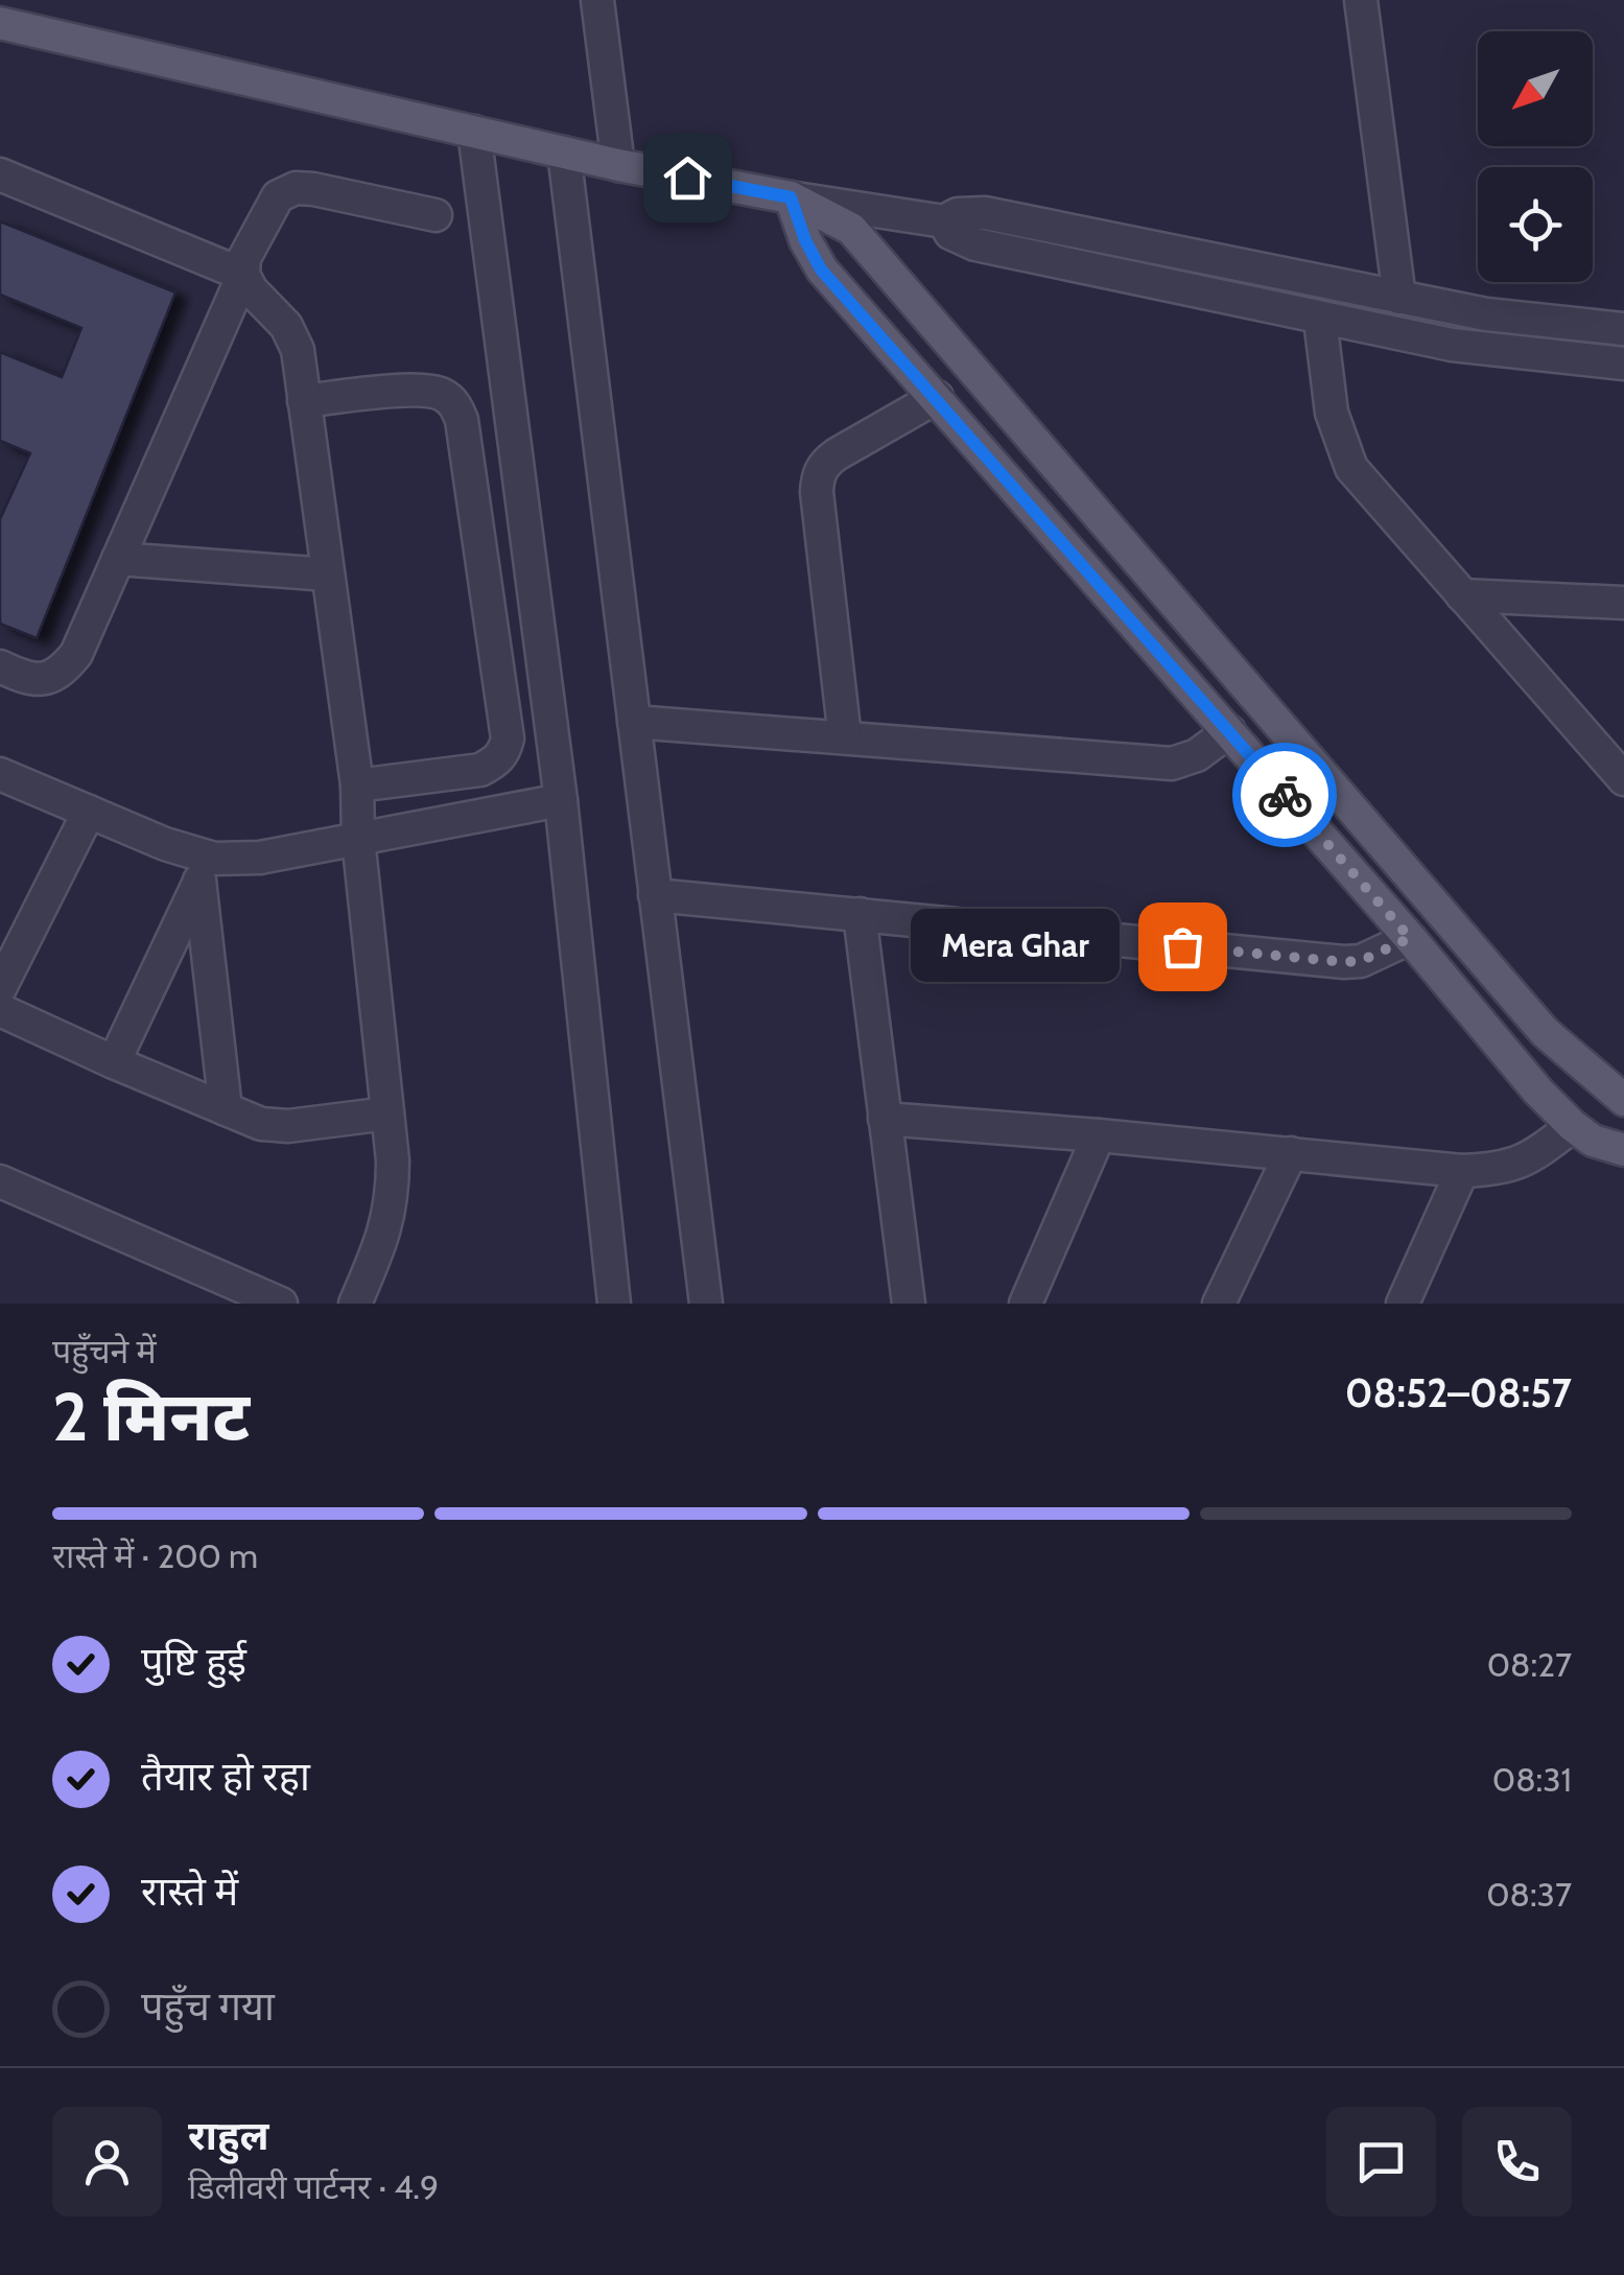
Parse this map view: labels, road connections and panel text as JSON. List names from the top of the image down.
{
  "places": ["Mera Ghar"],
  "north": "bottom left",
  "page": {
    "bubble": "Mera Ghar",
    "heading": ["2 मिनट", "पहुँचने में", "08:52–08:57"],
    "panel": ["राहुल", "डिलीवरी पार्टनर · 4.9"],
    "bar": "रास्ते में · 200 m",
    "list": [
      ["पुष्टि हुई", "08:27"],
      ["तैयार हो रहा", "08:31"],
      ["रास्ते में", "08:37"],
      "पहुँच गया"
    ]
  }
}
